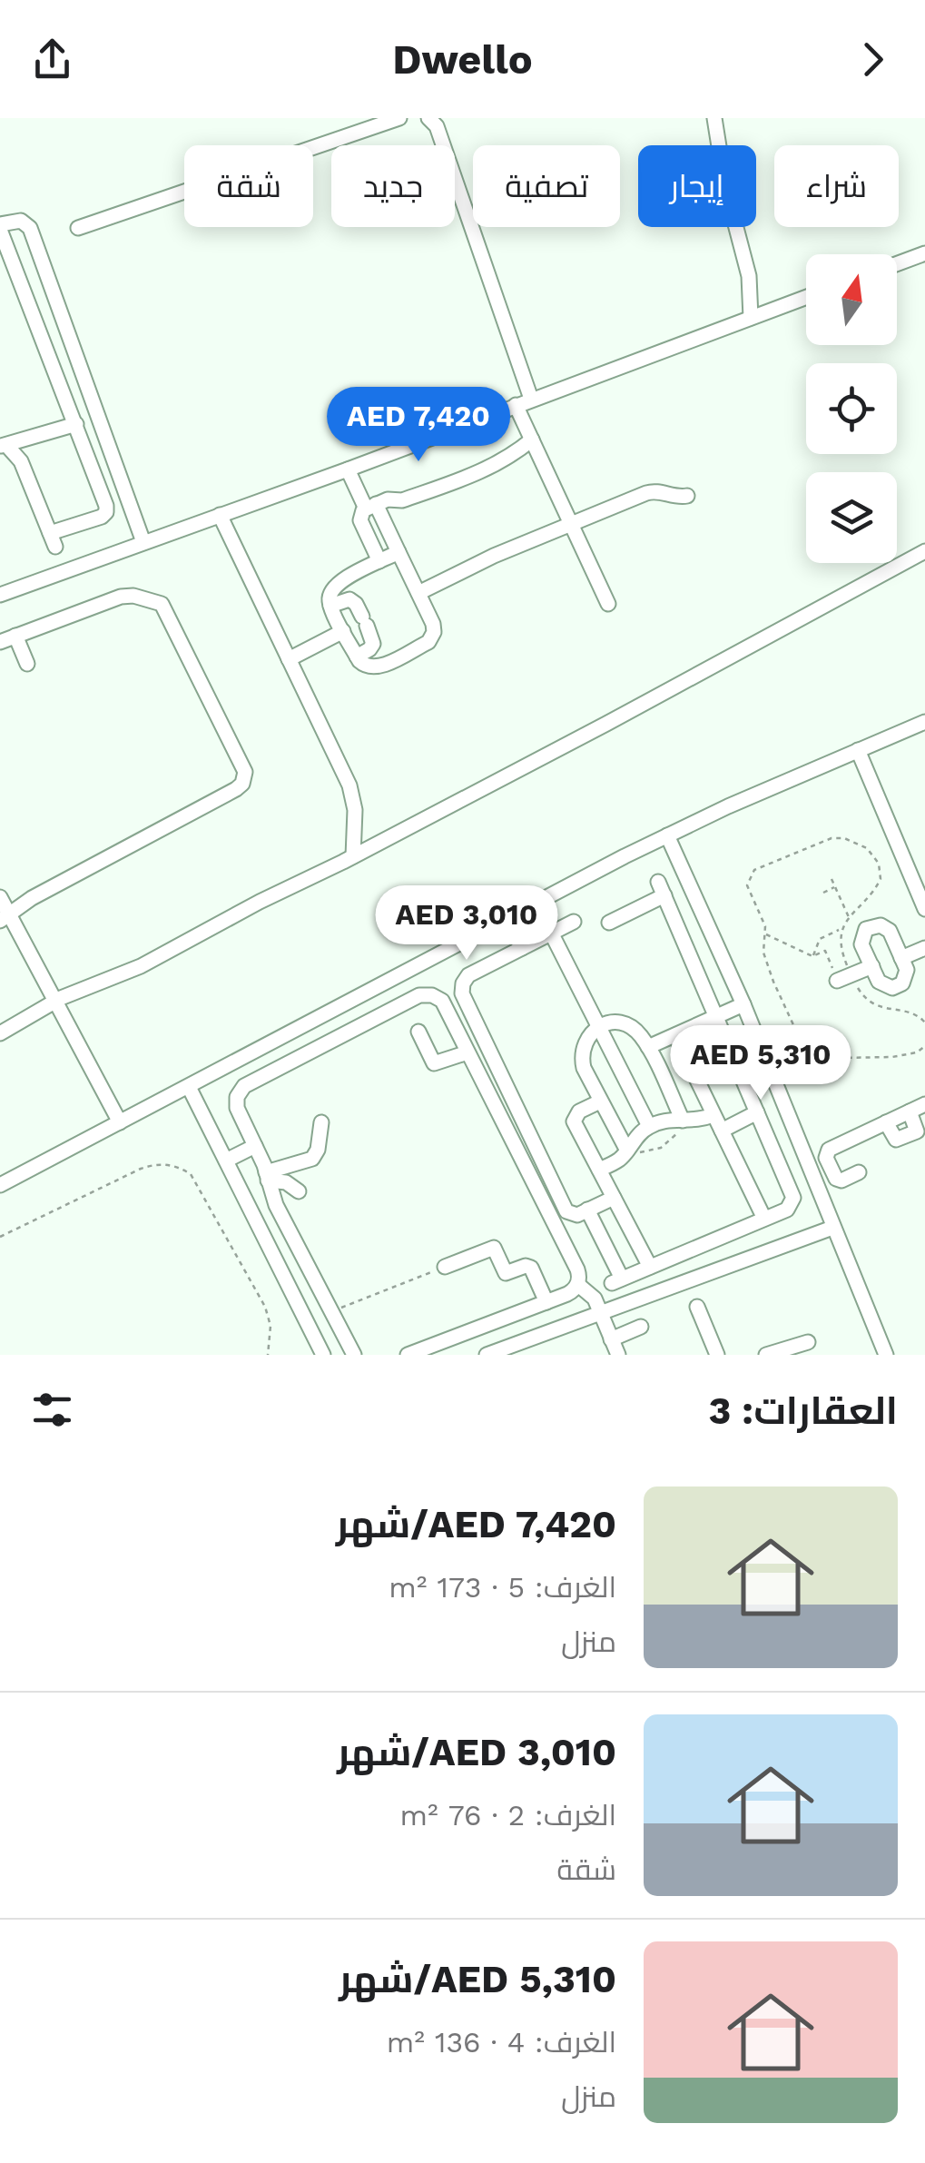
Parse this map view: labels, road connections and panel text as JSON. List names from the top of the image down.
{
  "north": "top",
  "page": {
    "header": "Dwello",
    "chip": [
      "شراء",
      "إيجار",
      "تصفية",
      "جديد",
      "شقة"
    ],
    "price": ["AED 7,420", "AED 3,010", "AED 5,310"],
    "heading": "العقارات: 3",
    "list": [
      {
        "name": "AED 7,420/شهر",
        "note": "الغرف: 5 · 173 m² · منزل"
      },
      {
        "name": "AED 3,010/شهر",
        "note": "الغرف: 2 · 76 m² · شقة"
      },
      {
        "name": "AED 5,310/شهر",
        "note": "الغرف: 4 · 136 m² · منزل"
      }
    ]
  }
}
